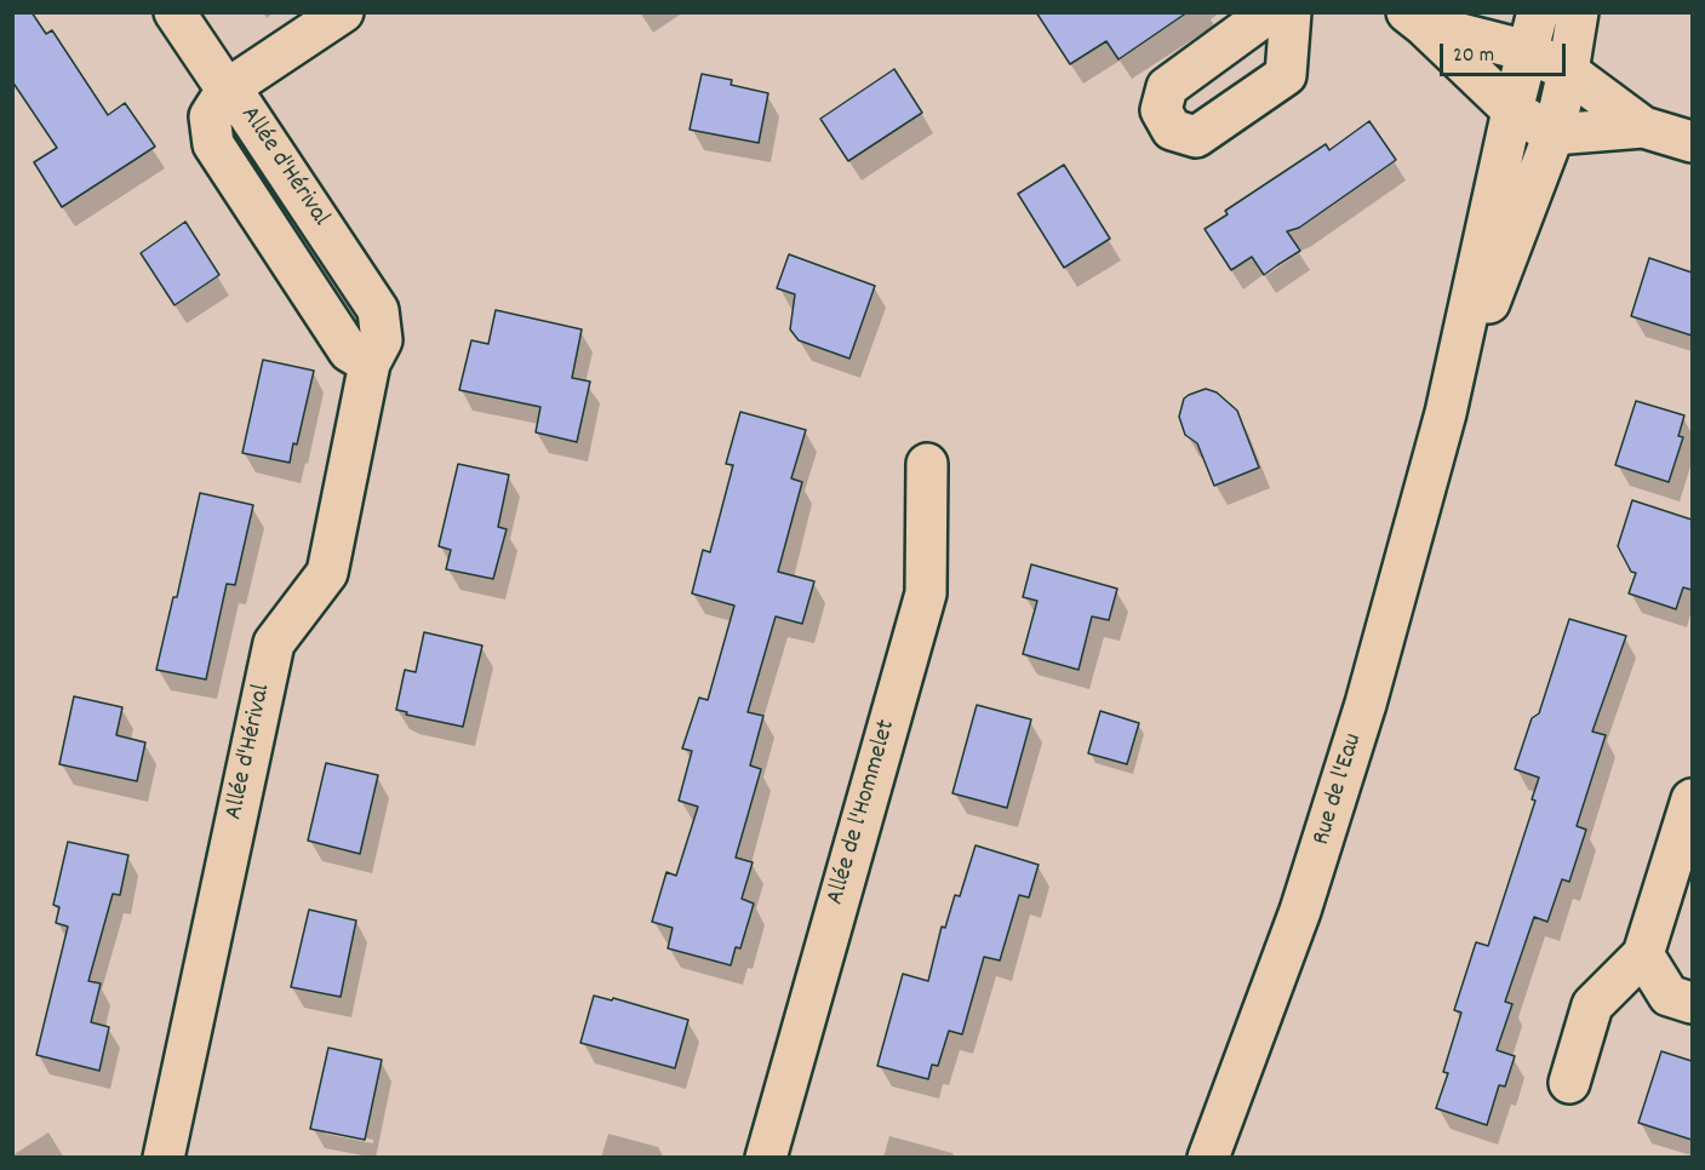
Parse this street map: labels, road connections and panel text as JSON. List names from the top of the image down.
{
  "streets": {
    "street": ["Allée d'Hérival", "Rue de l'Eau", "Allée de l'Hommelet"]
  },
  "scale_bar": "20 m"
}
